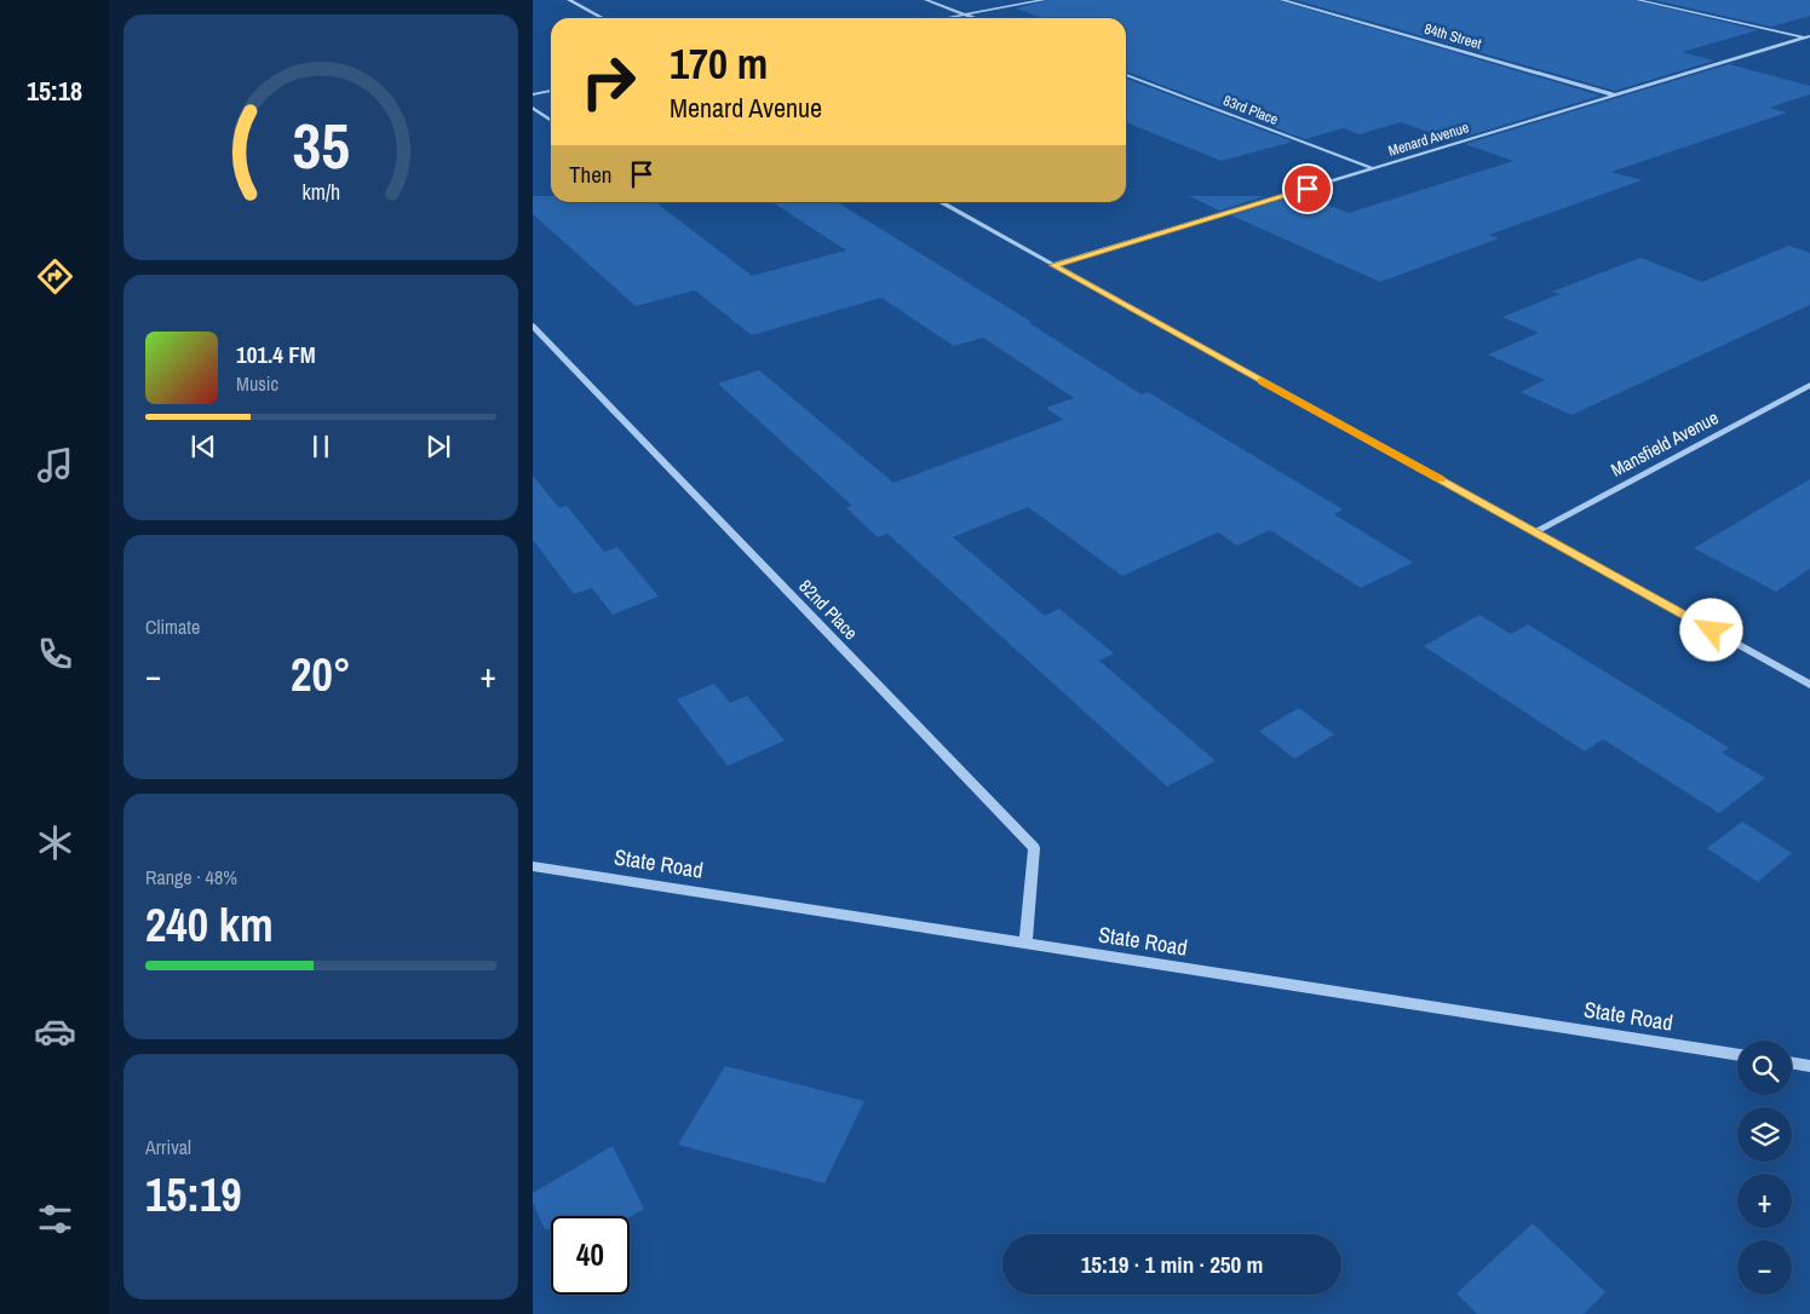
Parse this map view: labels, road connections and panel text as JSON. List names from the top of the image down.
{
  "streets": {
    "street": [
      "84th Street",
      "83rd Place",
      "Menard Avenue",
      "Mansfield Avenue",
      "82nd Place",
      "State Road"
    ]
  },
  "crossings": [
    ["84th Street", "Menard Avenue"],
    ["83rd Place", "Menard Avenue"],
    ["82nd Place", "State Road"]
  ],
  "page": {
    "tabs": "15:18",
    "turn": ["170 m", "Menard Avenue"],
    "then": "Then",
    "song": ["101.4 FM", "Music"],
    "tile": [
      "Climate",
      ["Range · 48%", "240 km"],
      ["Arrival", "15:19"]
    ],
    "heat": ["−", "20°", "+"],
    "map_buttons": ["+", "−"],
    "limit": "40",
    "trip": "15:19 · 1 min · 250 m",
    "gauge": ["35", "km/h"]
  }
}
